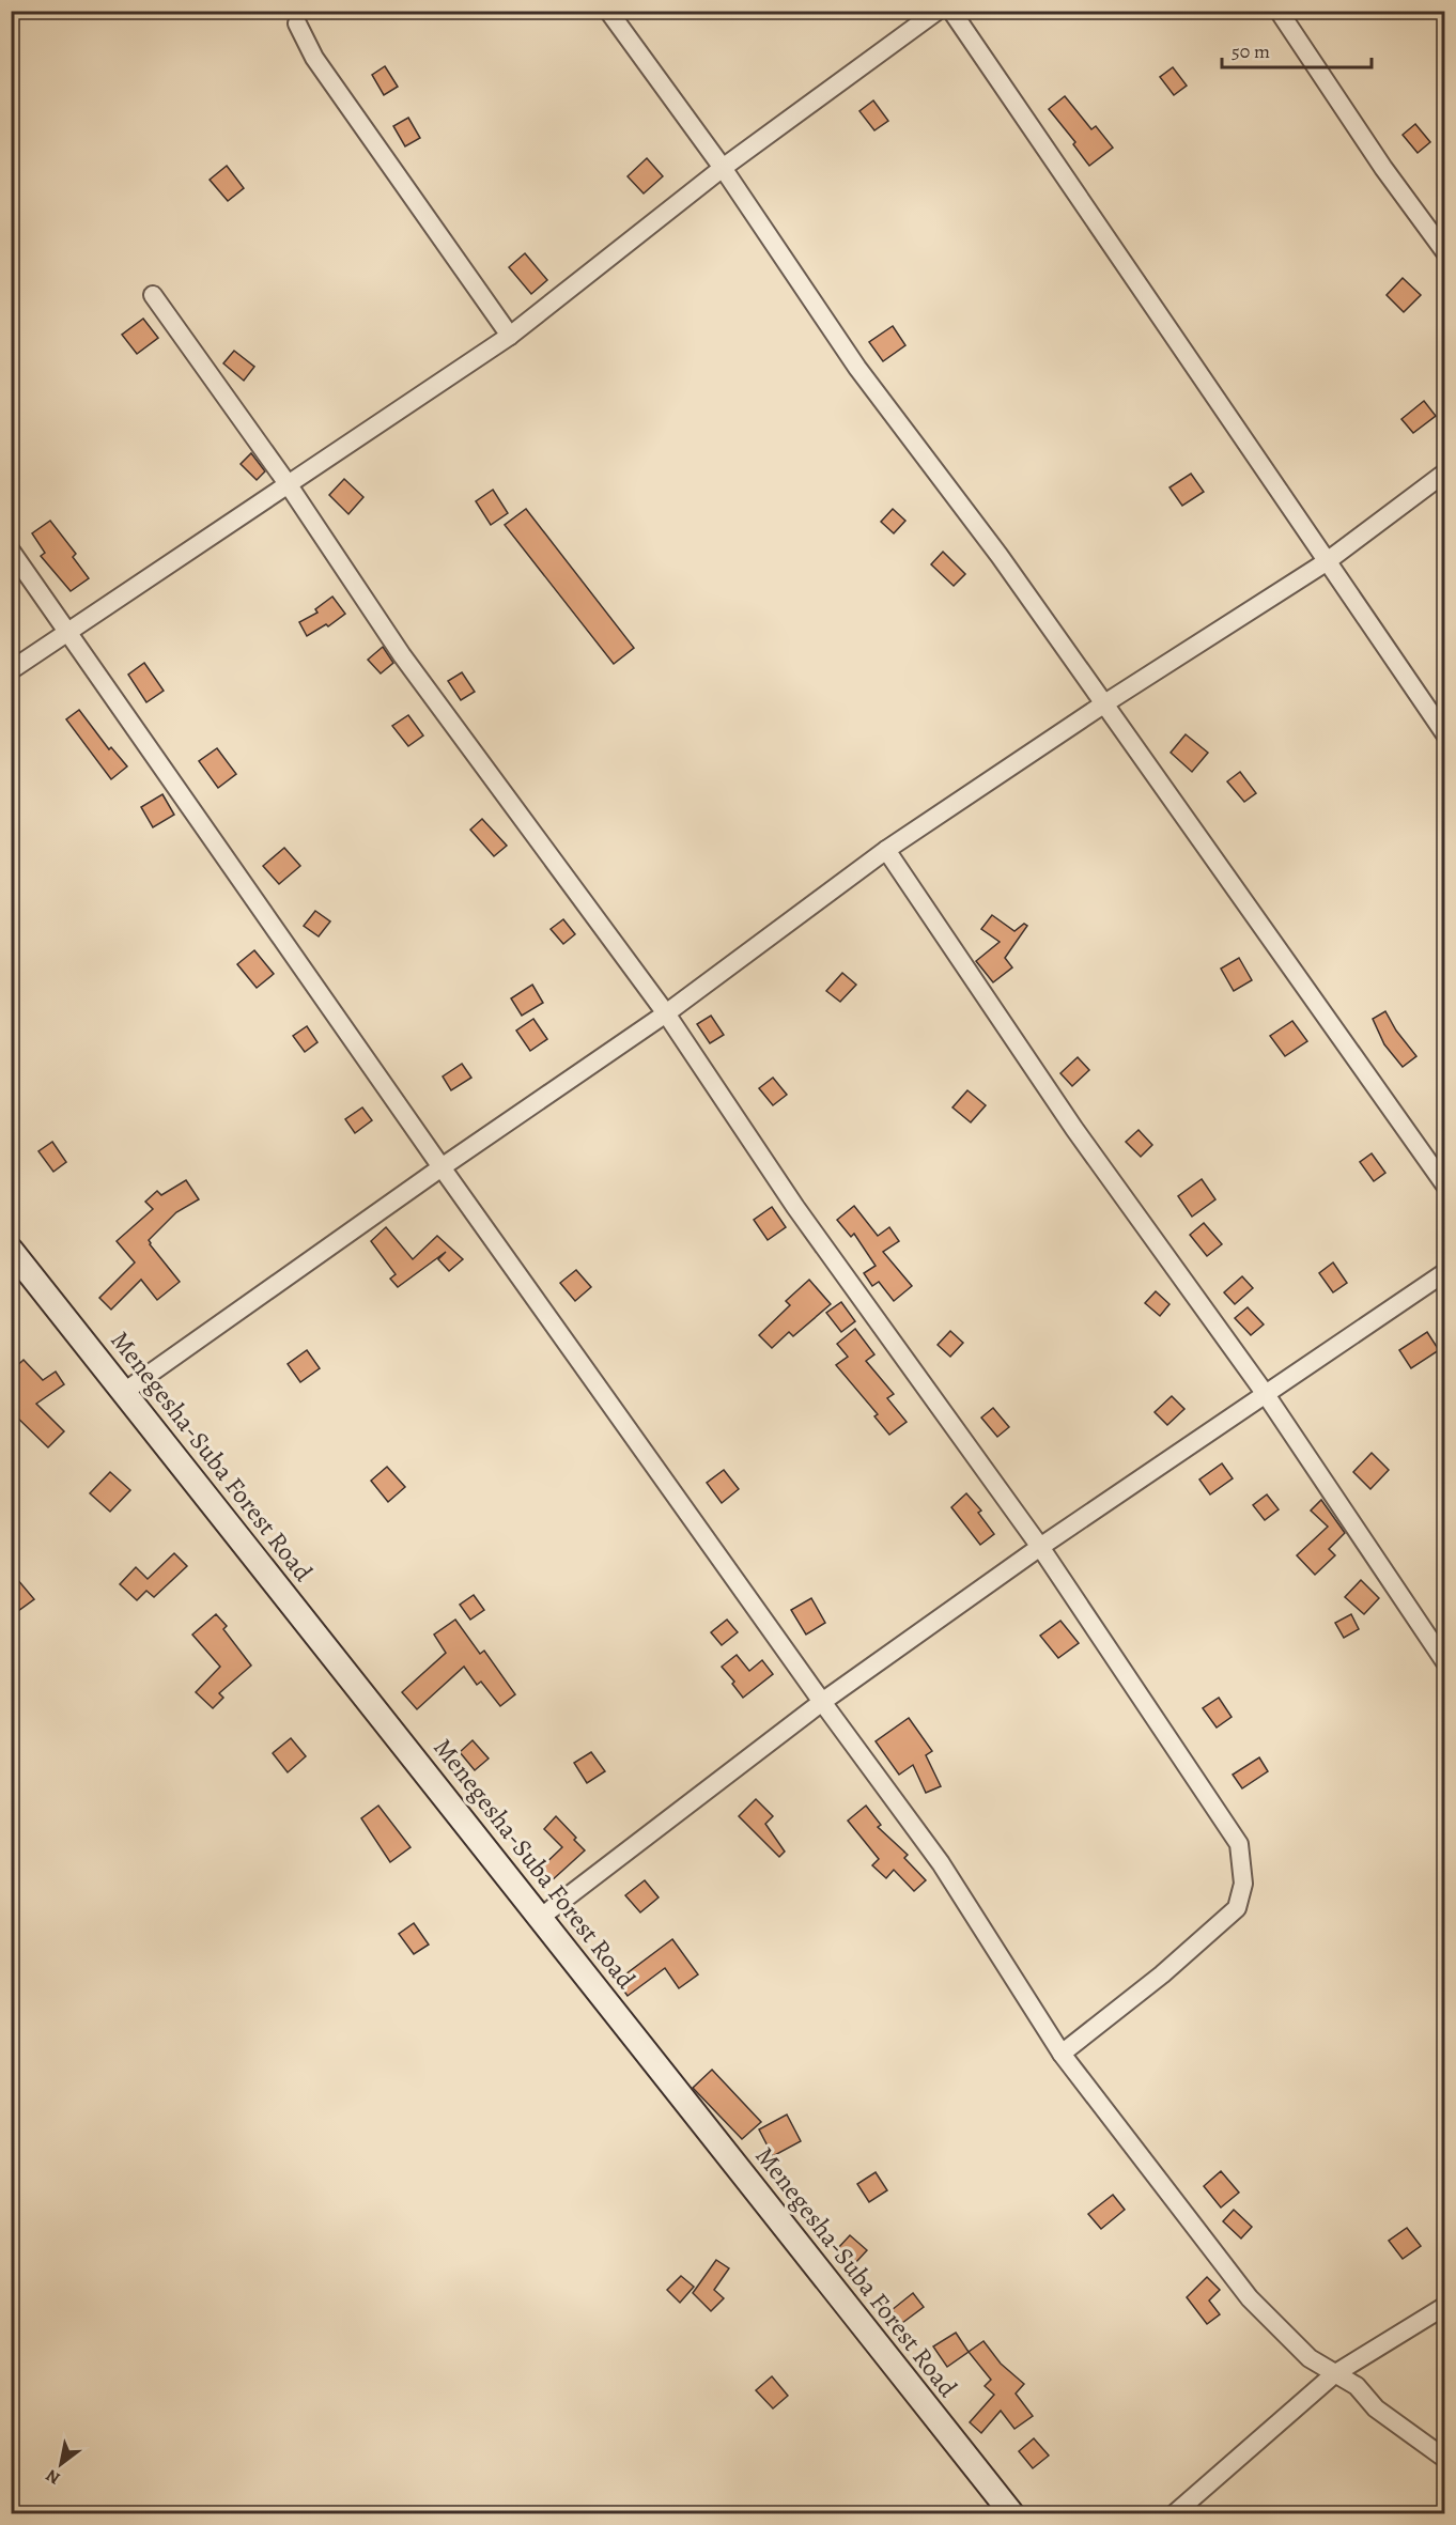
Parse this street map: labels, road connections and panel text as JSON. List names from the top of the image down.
{
  "streets": {
    "street": ["Menegesha-Suba Forest Road"]
  },
  "scale_bar": "50 m",
  "north": "bottom left"
}
